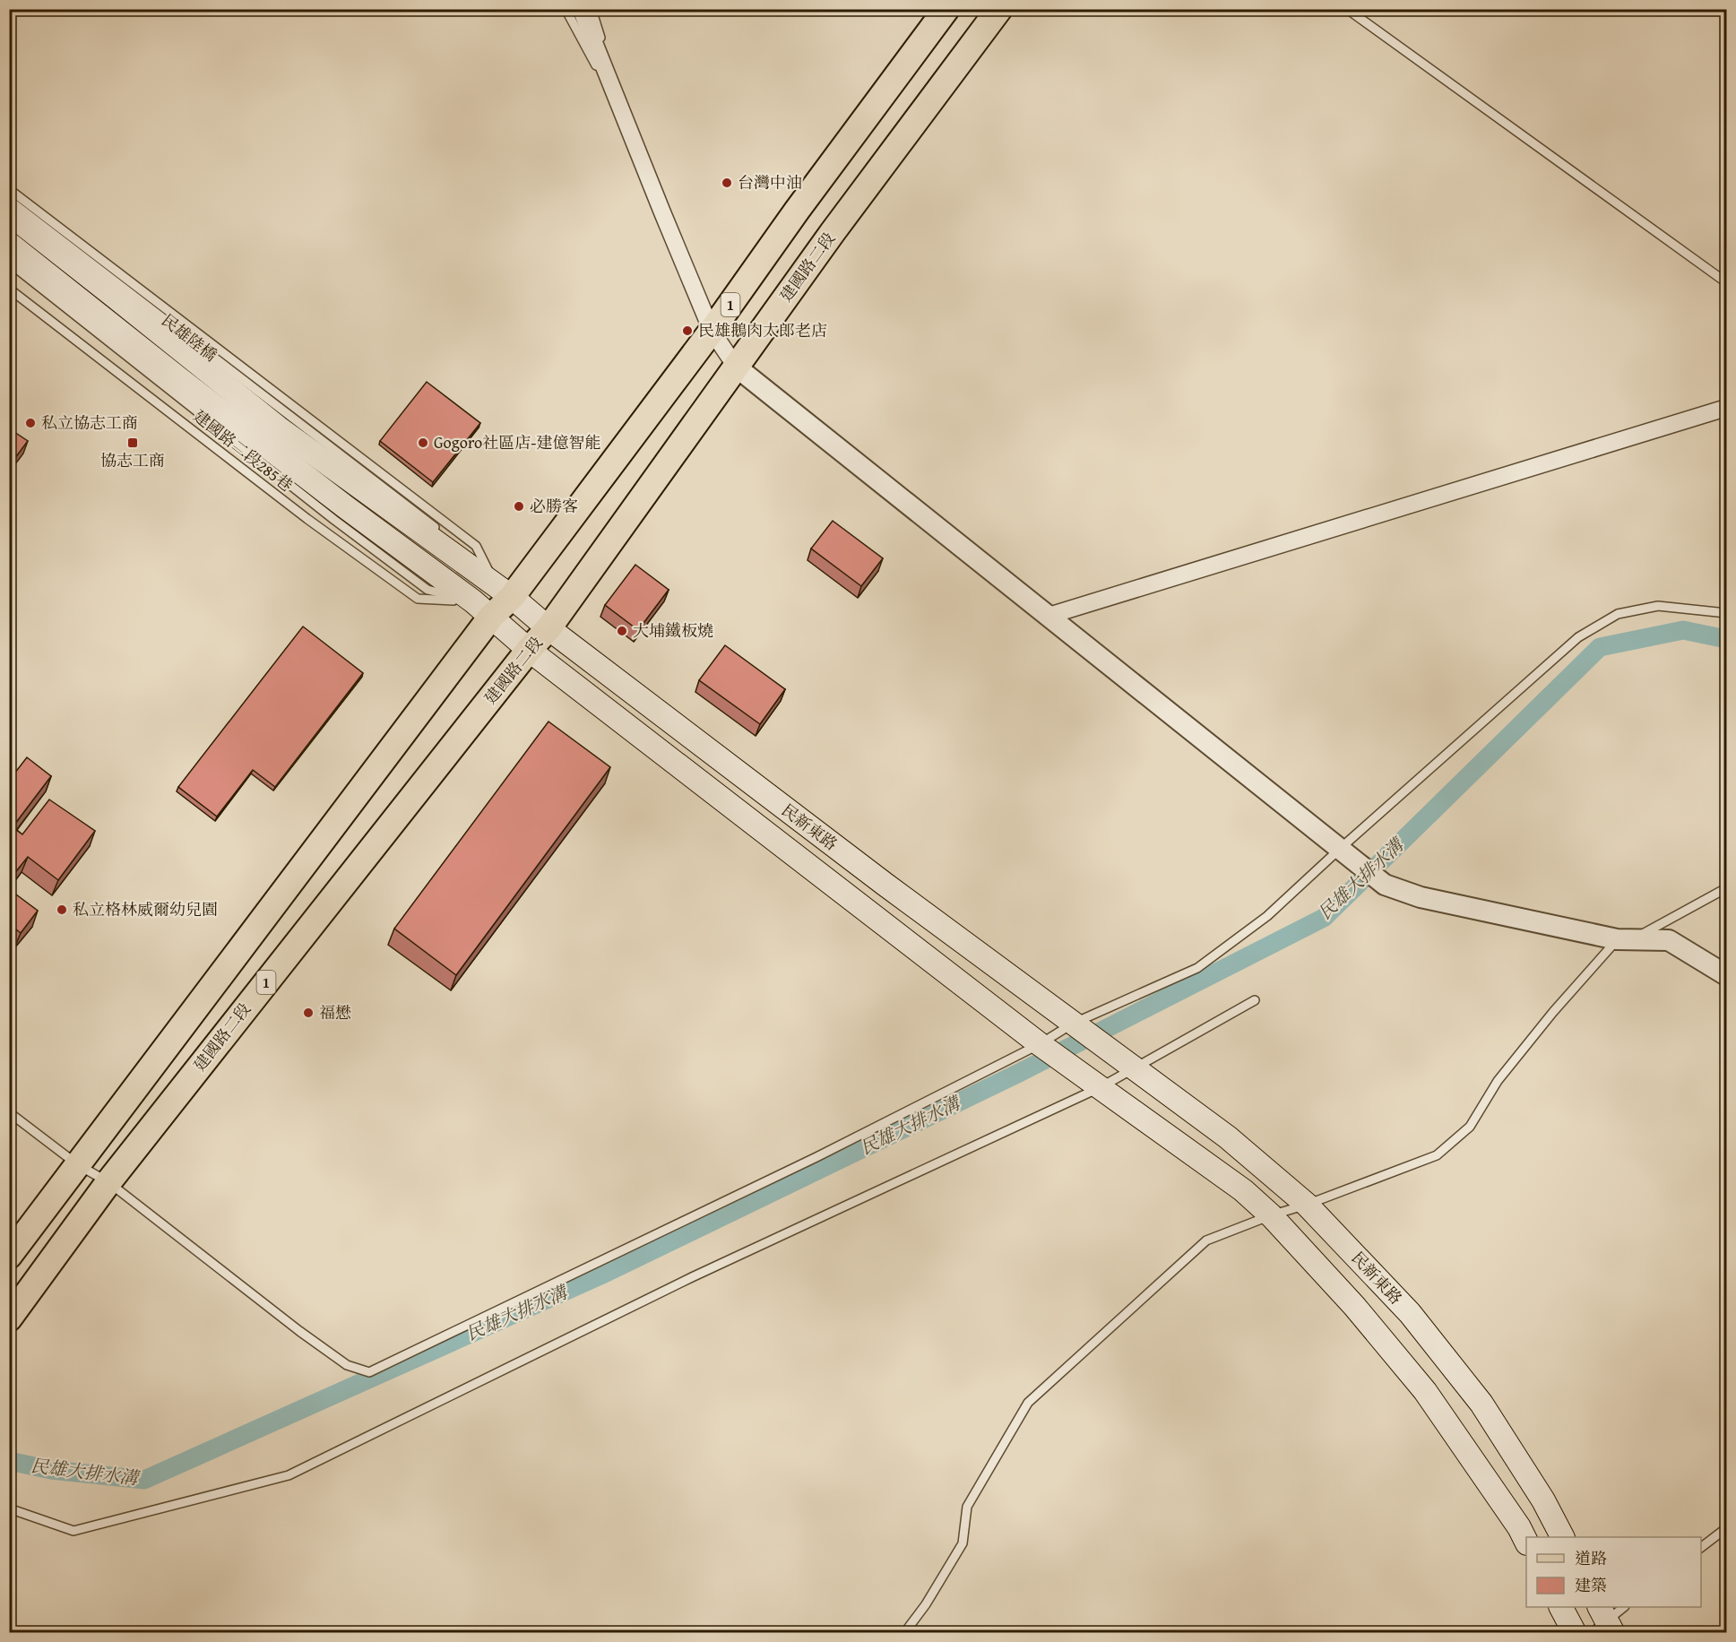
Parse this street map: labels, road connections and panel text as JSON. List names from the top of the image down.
{
  "streets": {
    "main road": [
      "建國路二段",
      "1",
      "民雄陸橋",
      "民新東路"
    ],
    "lane": ["建國路二段285巷"]
  },
  "crossings": [
    ["建國路二段", "民新東路"],
    ["1", "建國路二段285巷"],
    ["1", "民新東路"],
    ["民雄陸橋", "民新東路"],
    ["建國路二段285巷", "民新東路"]
  ],
  "water": ["民雄大排水溝"],
  "places": {
    "other": [
      "台灣中油",
      "民雄鵝肉太郎老店",
      "私立協志工商",
      "Gogoro社區店-建億智能",
      "必勝客",
      "大埔鐵板燒",
      "私立格林威爾幼兒園",
      "福懋"
    ],
    "transit": ["協志工商"]
  },
  "legend": ["道路", "建築"]
}
